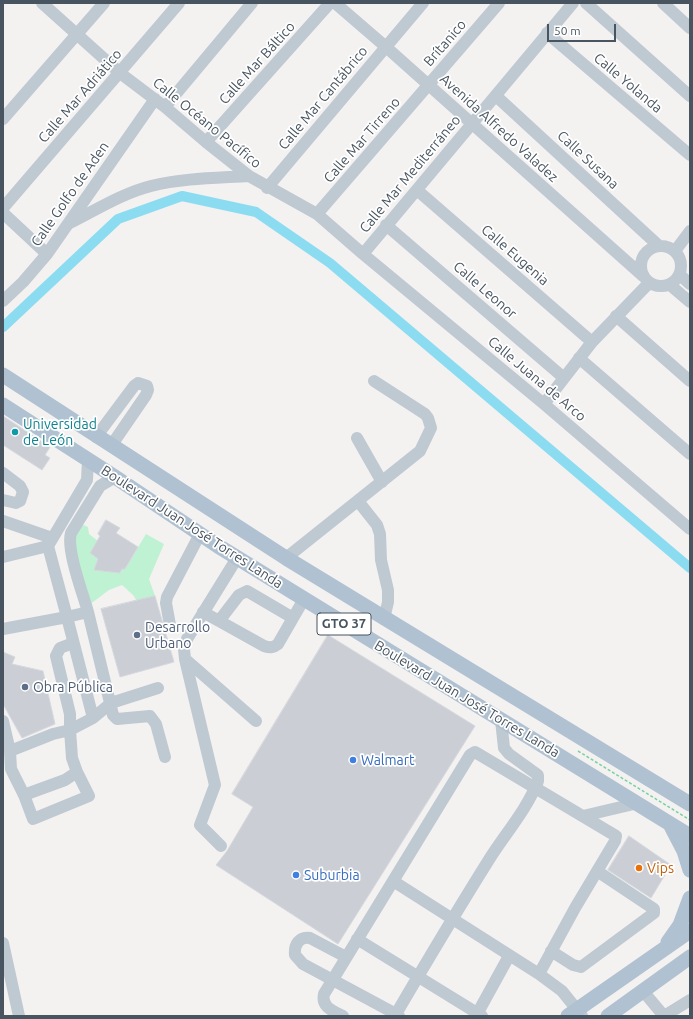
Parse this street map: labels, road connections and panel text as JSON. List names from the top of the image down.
{
  "streets": {
    "main road": ["Boulevard Juan José Torres Landa", "GTO 37"],
    "street": [
      "Brítanico",
      "Calle Mar Báltico",
      "Calle Yolanda",
      "Calle Mar Adriático",
      "Calle Mar Cantábrico",
      "Calle Océano Pacífico",
      "Avenida Alfredo Valadez",
      "Calle Mar Tirreno",
      "Calle Susana",
      "Calle Mar Mediterráneo",
      "Calle Golfo de Aden",
      "Calle Eugenia",
      "Calle Leonor",
      "Calle Juana de Arco"
    ]
  },
  "crossings": [
    ["Brítanico", "Avenida Alfredo Valadez"],
    ["Brítanico", "Calle Mar Tirreno"],
    ["Calle Mar Báltico", "Calle Océano Pacífico"],
    ["Calle Yolanda", "Calle Mar Mediterráneo"],
    ["Calle Mar Adriático", "Calle Océano Pacífico"],
    ["Calle Mar Cantábrico", "Calle Océano Pacífico"],
    ["Calle Mar Cantábrico", "Avenida Alfredo Valadez"],
    ["Calle Océano Pacífico", "Calle Mar Tirreno"],
    ["Calle Océano Pacífico", "Calle Mar Mediterráneo"],
    ["Calle Océano Pacífico", "Calle Golfo de Aden"],
    ["Calle Océano Pacífico", "Calle Juana de Arco"],
    ["Avenida Alfredo Valadez", "Calle Mar Tirreno"],
    ["Avenida Alfredo Valadez", "Calle Susana"],
    ["Avenida Alfredo Valadez", "Calle Mar Mediterráneo"],
    ["Calle Susana", "Calle Mar Mediterráneo"],
    ["Calle Mar Mediterráneo", "Calle Eugenia"],
    ["Calle Mar Mediterráneo", "Calle Leonor"],
    ["Calle Mar Mediterráneo", "Calle Juana de Arco"]
  ],
  "places": [
    "Universidad de León",
    "Desarrollo Urbano",
    "Obra Pública",
    "Walmart",
    "Vips",
    "Suburbia"
  ],
  "scale_bar": "50 m"
}
